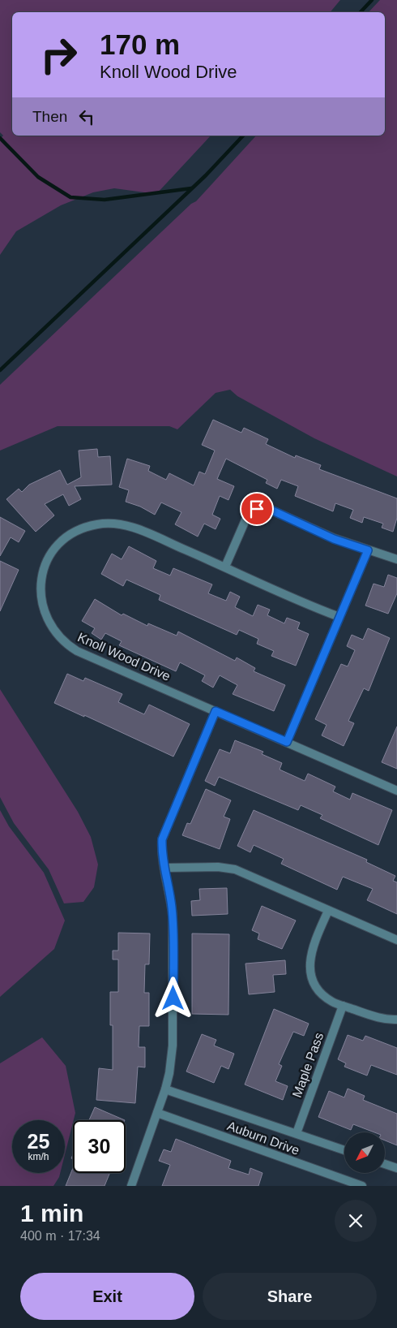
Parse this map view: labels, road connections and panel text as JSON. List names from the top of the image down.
{
  "streets": {
    "street": ["Knoll Wood Drive", "Maple Pass", "Auburn Drive"]
  },
  "crossings": [
    ["Maple Pass", "Auburn Drive"]
  ],
  "north": "bottom left",
  "page": {
    "turn": ["170 m", "Knoll Wood Drive"],
    "then": "Then",
    "speed": "25 km/h",
    "limit": "30",
    "heading": ["1 min", "400 m · 17:34"],
    "buttons": ["Exit", "Share"]
  }
}
